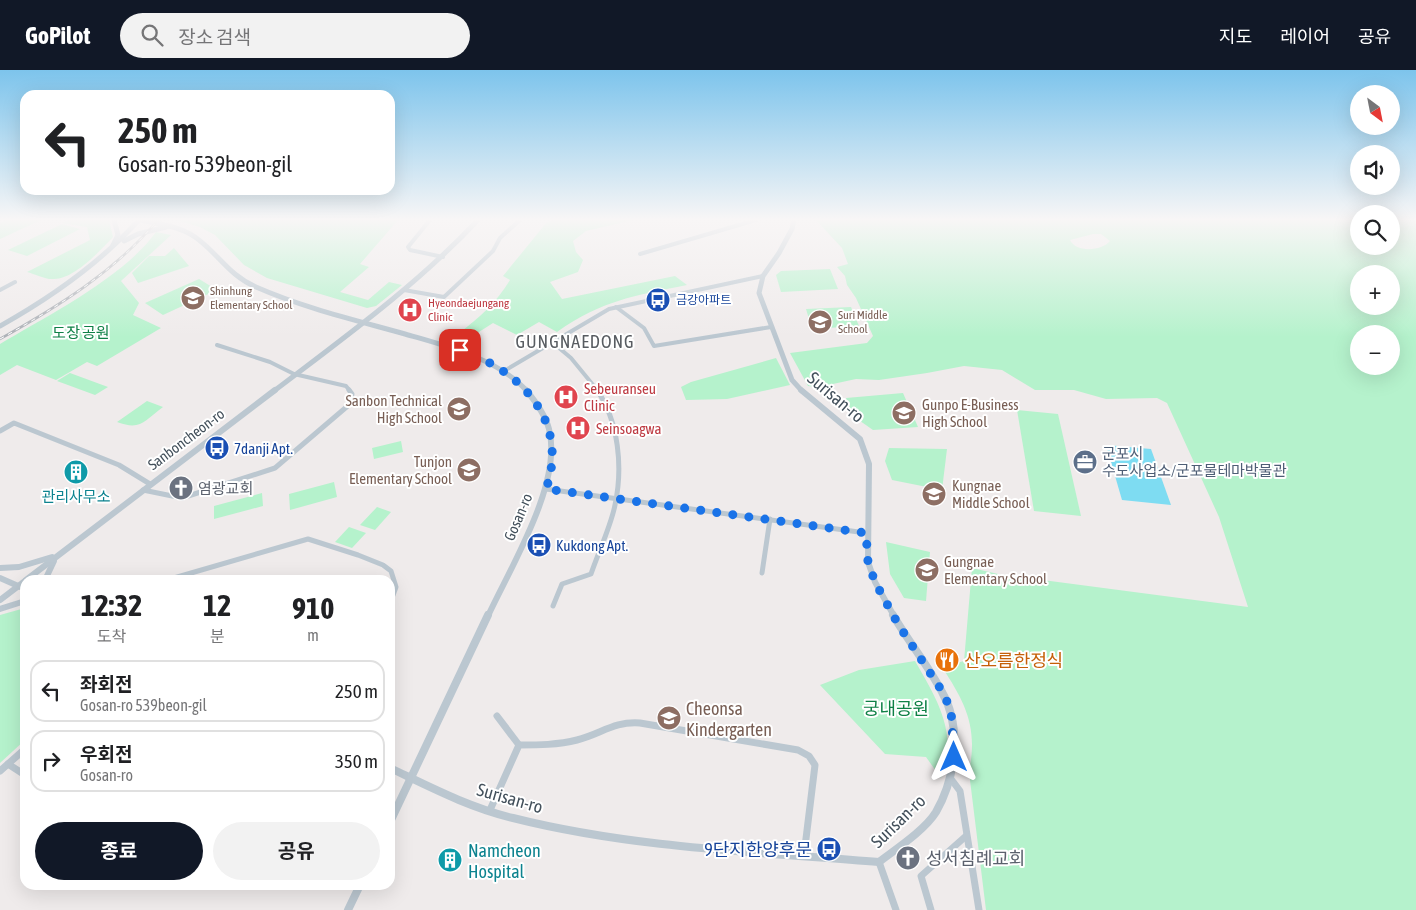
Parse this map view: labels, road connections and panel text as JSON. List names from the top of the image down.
{
  "streets": {
    "street": ["Surisan-ro", "Sanboncheon-ro", "Gosan-ro"]
  },
  "crossings": [
    ["Surisan-ro", "Gosan-ro"],
    ["Sanboncheon-ro", "Gosan-ro"]
  ],
  "districts": ["GUNGNAEDONG"],
  "parks": ["도장 공원", "궁내공원"],
  "places": {
    "school or university": [
      "Shinhung Elementary School",
      "Suri Middle School",
      "Sanbon Technical High School",
      "Gunpo E-Business High School",
      "Tunjon Elementary School",
      "Kungnae Middle School",
      "Gungnae Elementary School",
      "Cheonsa Kindergarten"
    ],
    "bus stop": [
      "금강아파트",
      "7danji Apt.",
      "Kukdong Apt.",
      "9단지한양후문"
    ],
    "hospital": ["Hyeondaejungang Clinic", "Sebeuranseu Clinic", "Seinsoagwa"],
    "office": ["군포시 수도사업소/군포물테마박물관"],
    "building": ["관리사무소", "Namcheon Hospital"],
    "church": ["염광교회", "성서침례교회"],
    "restaurant": ["산오름한정식"]
  },
  "north": "bottom right",
  "page": {
    "header": "GoPilot",
    "search": "장소 검색",
    "nav": ["지도", "레이어", "공유"],
    "map_buttons": ["+", "−"],
    "turn": ["250 m", "Gosan-ro 539beon-gil"],
    "eta": [
      "12:32",
      "도착",
      "12",
      "분",
      "910",
      "m"
    ],
    "list": [
      {
        "name": "좌회전",
        "note": "Gosan-ro 539beon-gil",
        "value": "250 m"
      },
      {
        "name": "우회전",
        "note": "Gosan-ro",
        "value": "350 m"
      }
    ],
    "buttons": ["종료", "공유"]
  }
}
